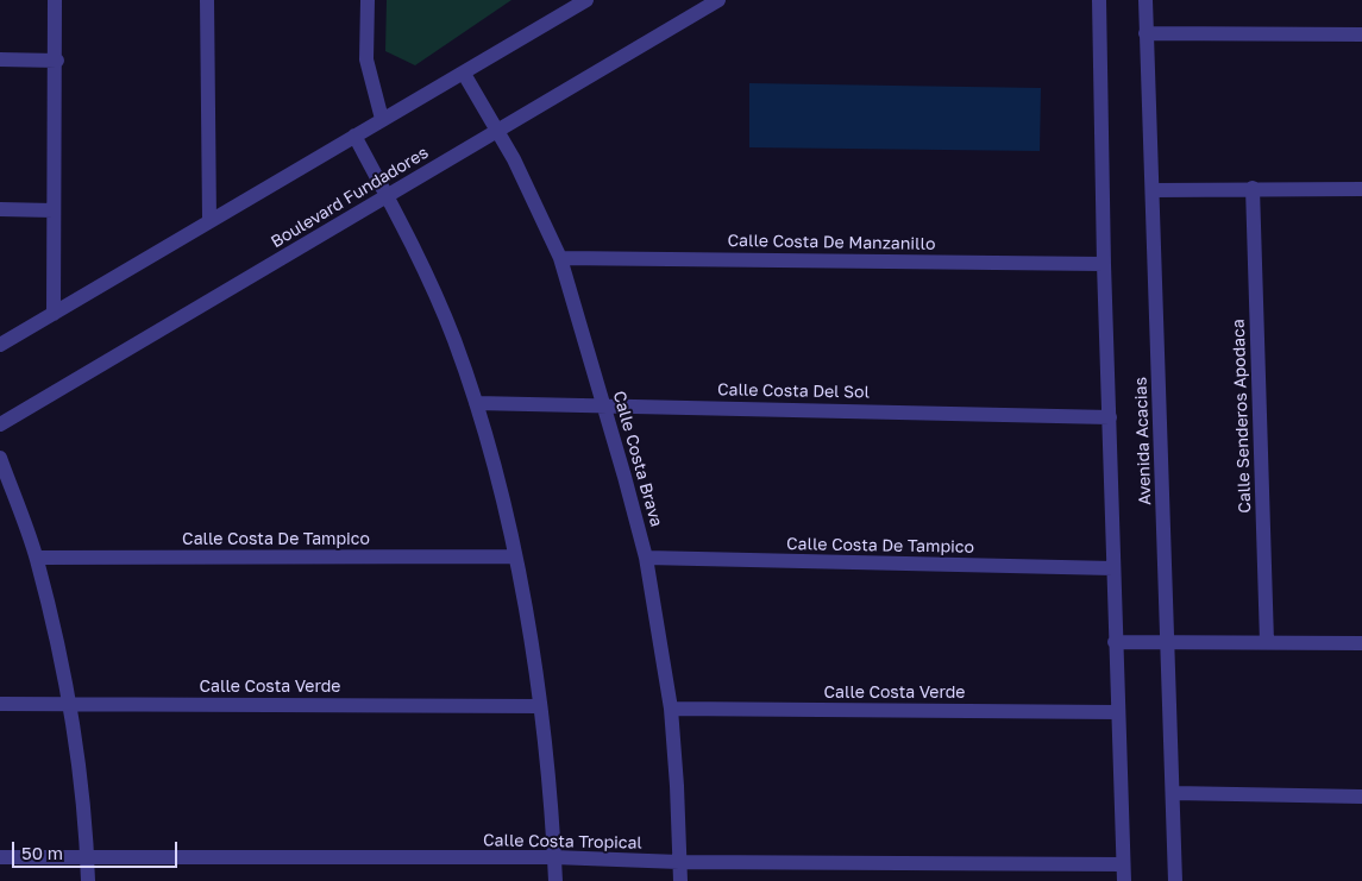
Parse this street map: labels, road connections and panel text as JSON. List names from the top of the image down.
{
  "streets": {
    "street": [
      "Boulevard Fundadores",
      "Calle Costa De Manzanillo",
      "Calle Costa Del Sol",
      "Calle Senderos Apodaca",
      "Avenida Acacias",
      "Calle Costa Brava",
      "Calle Costa De Tampico",
      "Calle Costa Verde",
      "Calle Costa Tropical"
    ]
  },
  "crossings": [
    ["Boulevard Fundadores", "Calle Costa Brava"],
    ["Calle Costa De Manzanillo", "Avenida Acacias"],
    ["Calle Costa De Manzanillo", "Calle Costa Brava"],
    ["Calle Costa Del Sol", "Avenida Acacias"],
    ["Calle Costa Del Sol", "Calle Costa Brava"],
    ["Avenida Acacias", "Calle Costa De Tampico"],
    ["Avenida Acacias", "Calle Costa Verde"],
    ["Avenida Acacias", "Calle Costa Tropical"],
    ["Calle Costa Brava", "Calle Costa De Tampico"],
    ["Calle Costa Brava", "Calle Costa Verde"],
    ["Calle Costa Brava", "Calle Costa Tropical"]
  ],
  "scale_bar": "50 m"
}
